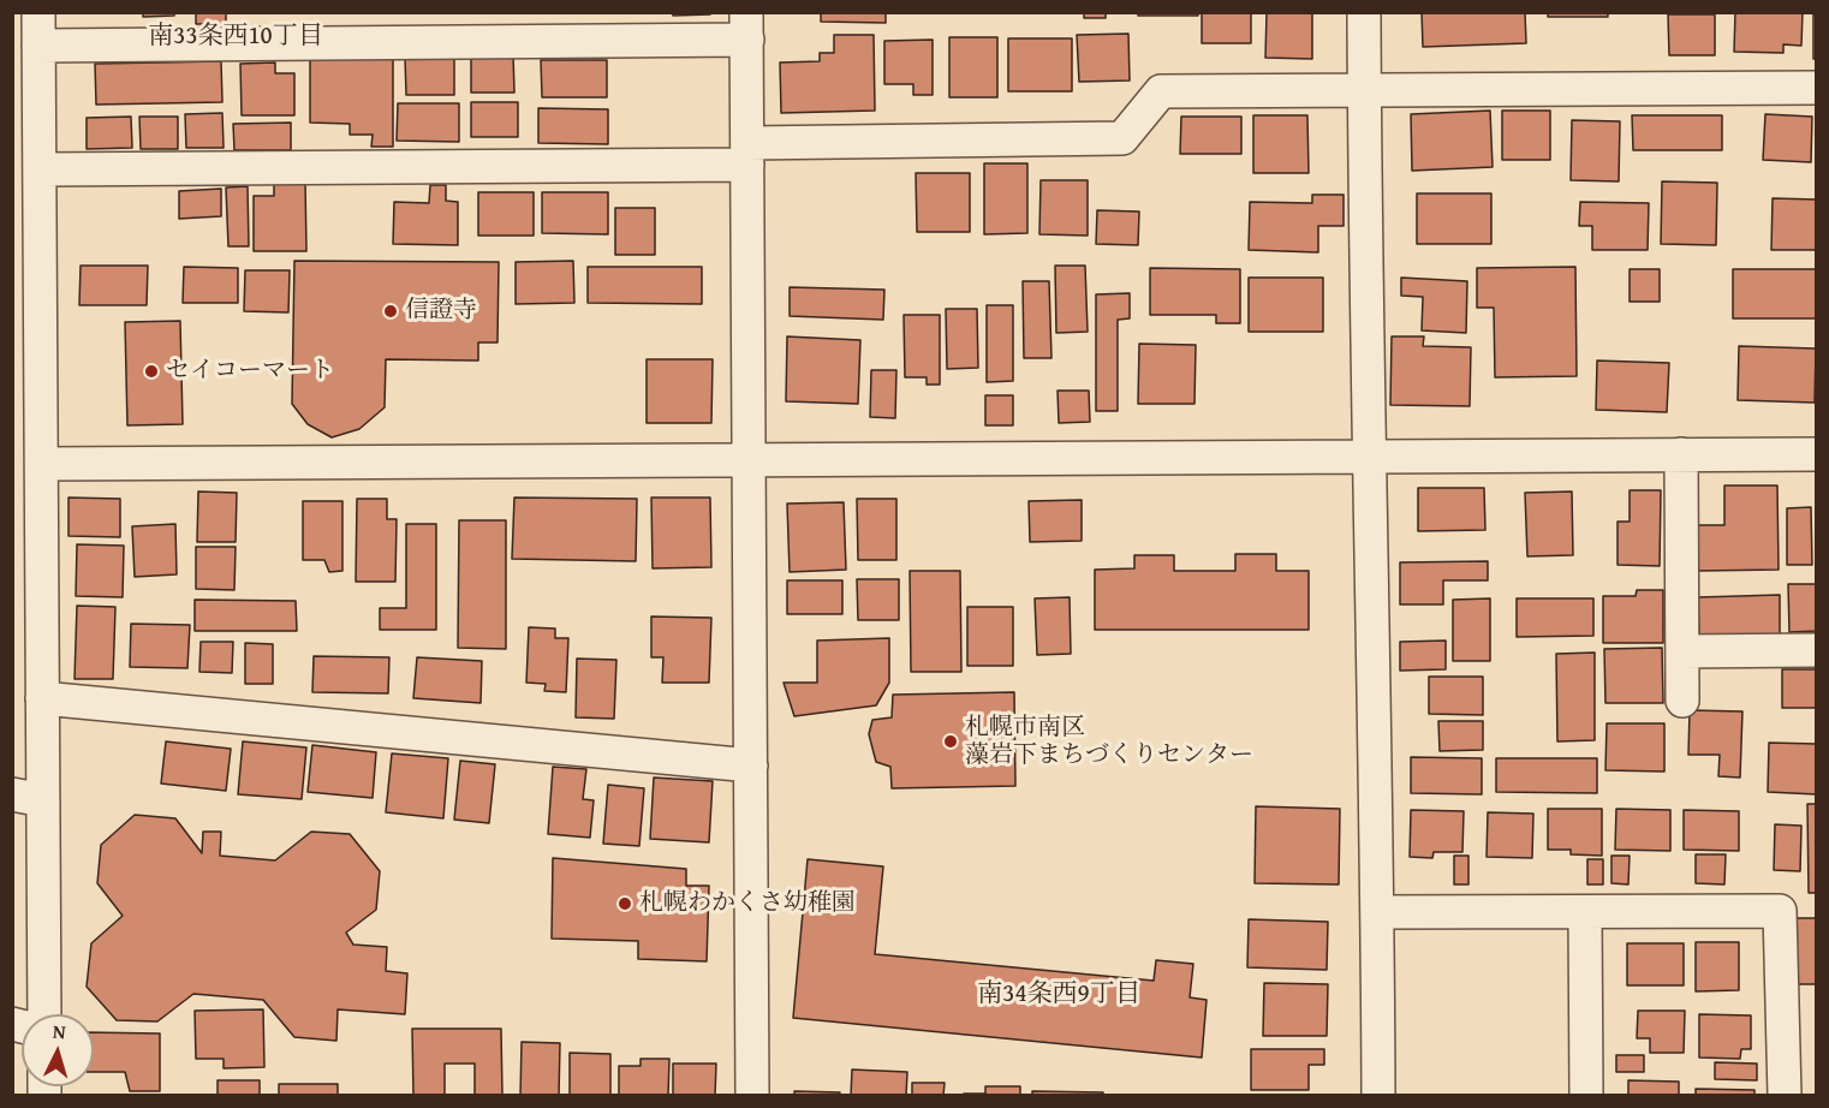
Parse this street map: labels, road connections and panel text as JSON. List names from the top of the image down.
{
  "districts": ["南33条西10丁目", "南34条西9丁目"],
  "places": [
    "信證寺",
    "セイコーマート",
    "札幌市南区 藻岩下まちづくりセンター",
    "札幌わかくさ幼稚園"
  ],
  "north": "top"
}
